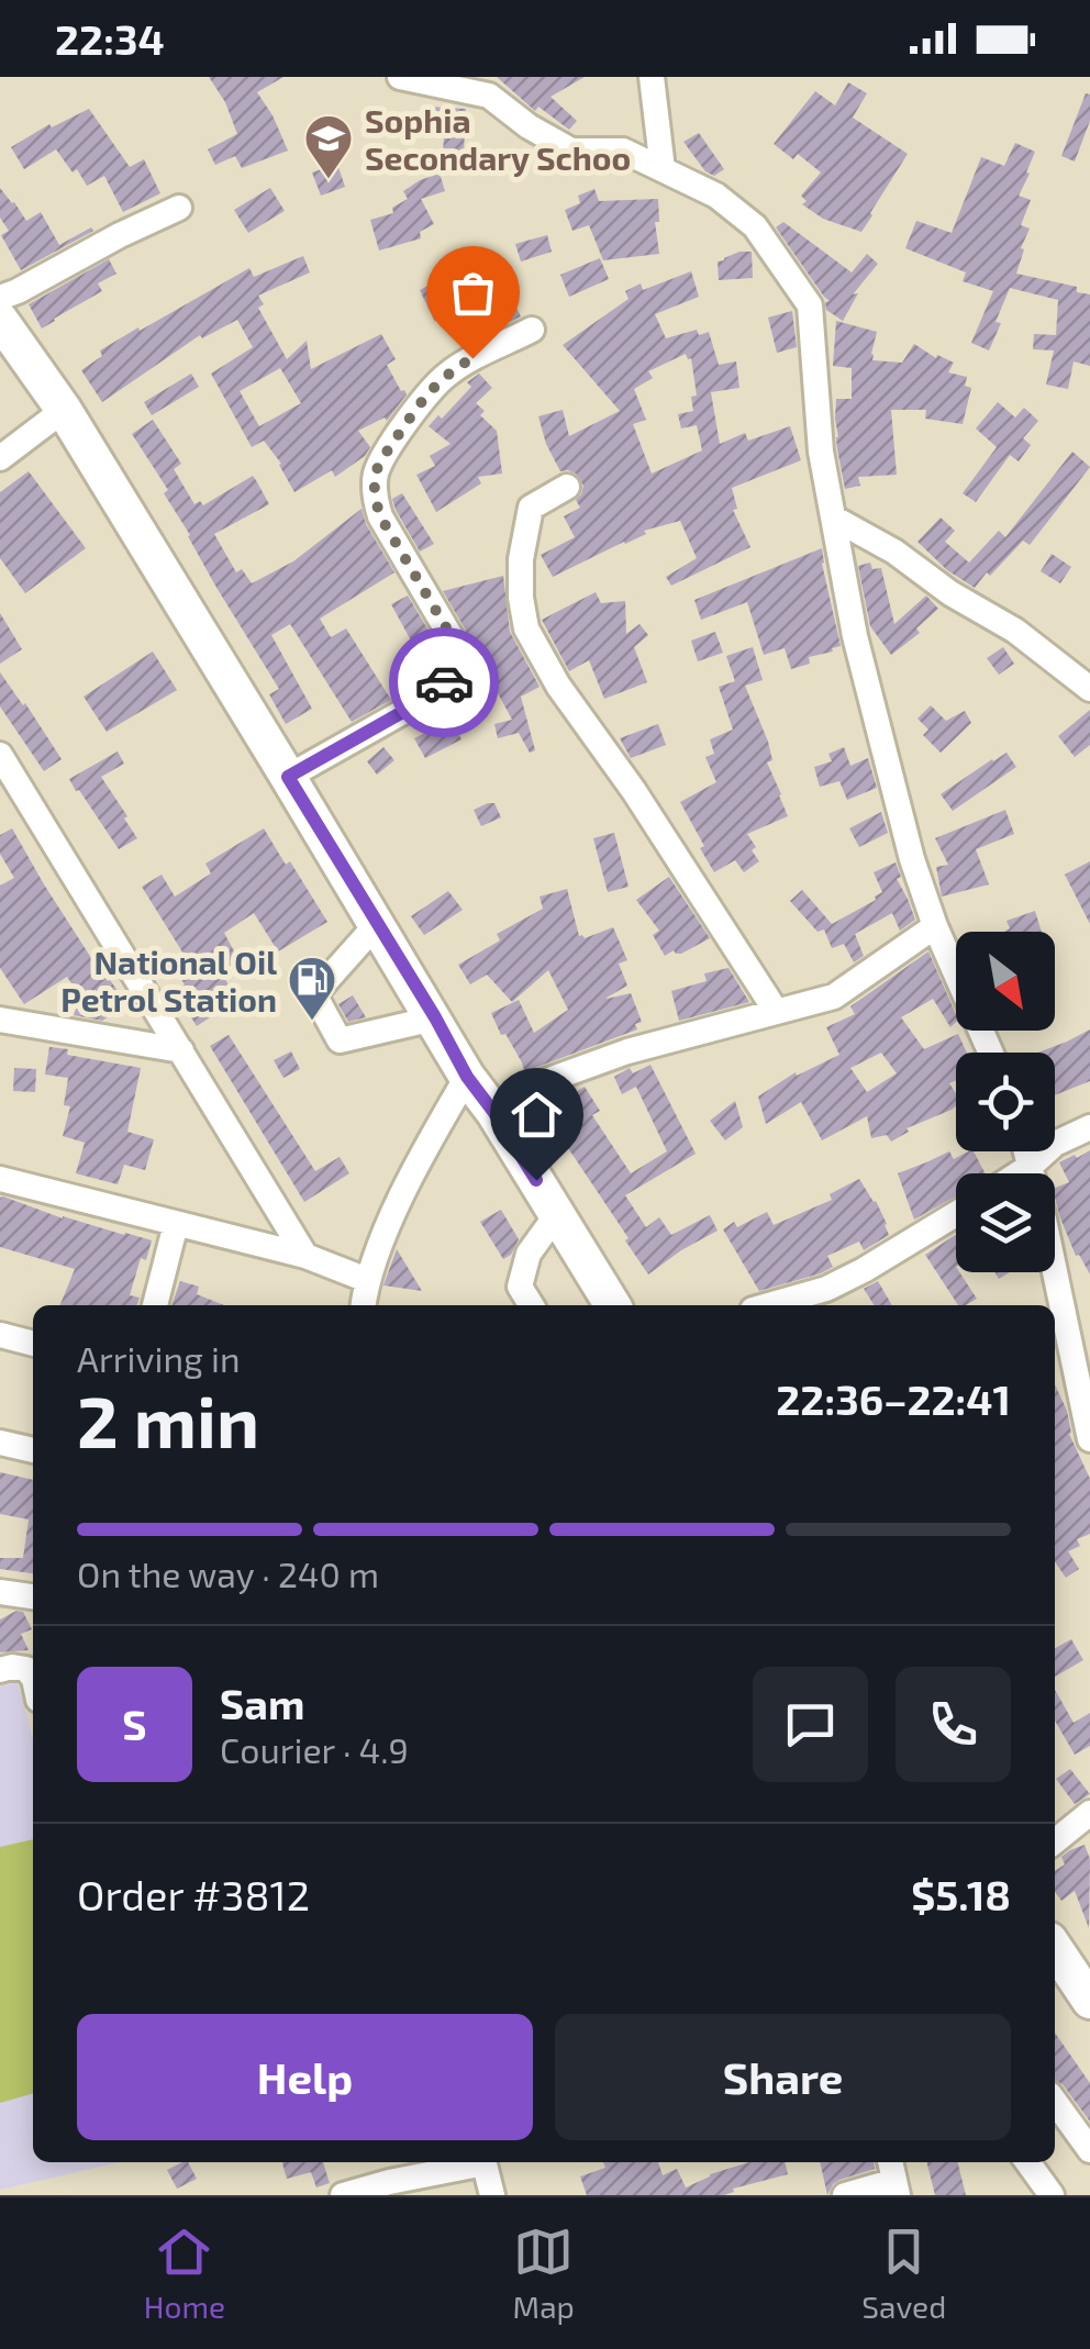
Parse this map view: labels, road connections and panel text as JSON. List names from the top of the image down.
{
  "places": {
    "school or university": ["Sophia Secondary Schoo"],
    "fuel station": ["National Oil Petrol Station"]
  },
  "north": "bottom right",
  "page": {
    "status": "22:34",
    "heading": ["2 min", "Arriving in", "22:36–22:41"],
    "panel": [
      "Sam",
      "Courier · 4.9",
      "Order #3812",
      "$5.18"
    ],
    "bar": "On the way · 240 m",
    "round": "S",
    "buttons": ["Help", "Share"],
    "tabs": ["Home", "Map", "Saved"]
  }
}
